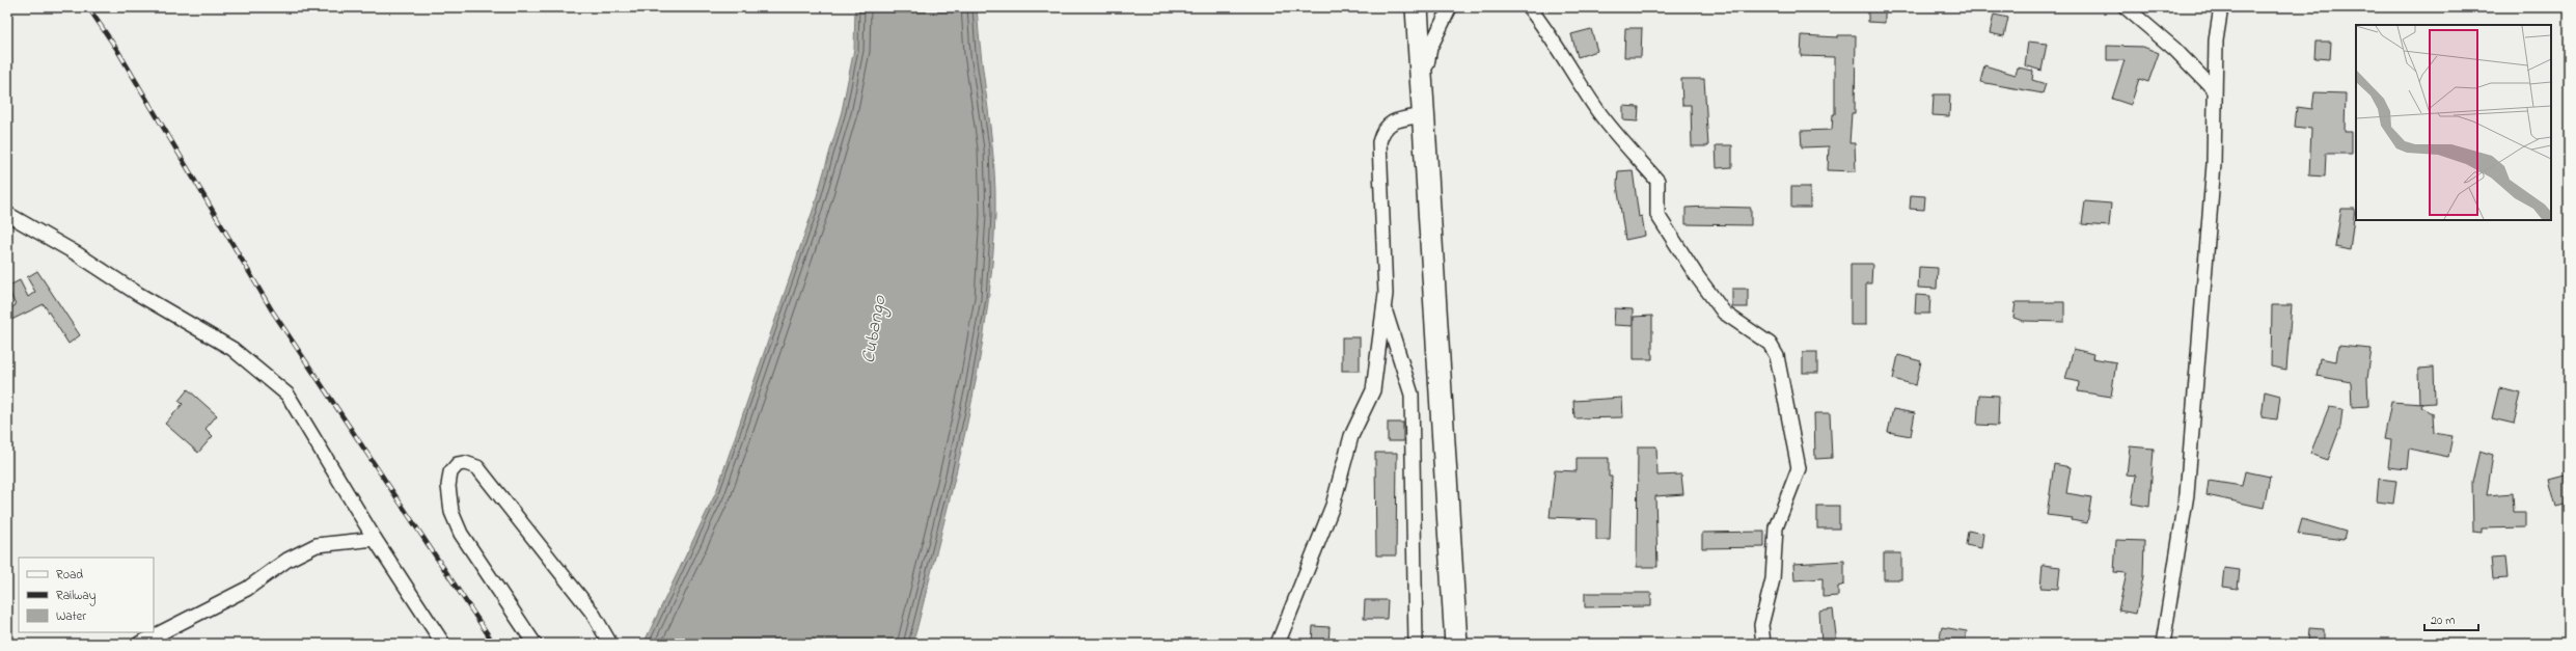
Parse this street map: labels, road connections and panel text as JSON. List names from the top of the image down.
{
  "water": ["Cubango"],
  "legend": ["Road", "Railway", "Water"],
  "scale_bar": "20 m"
}
